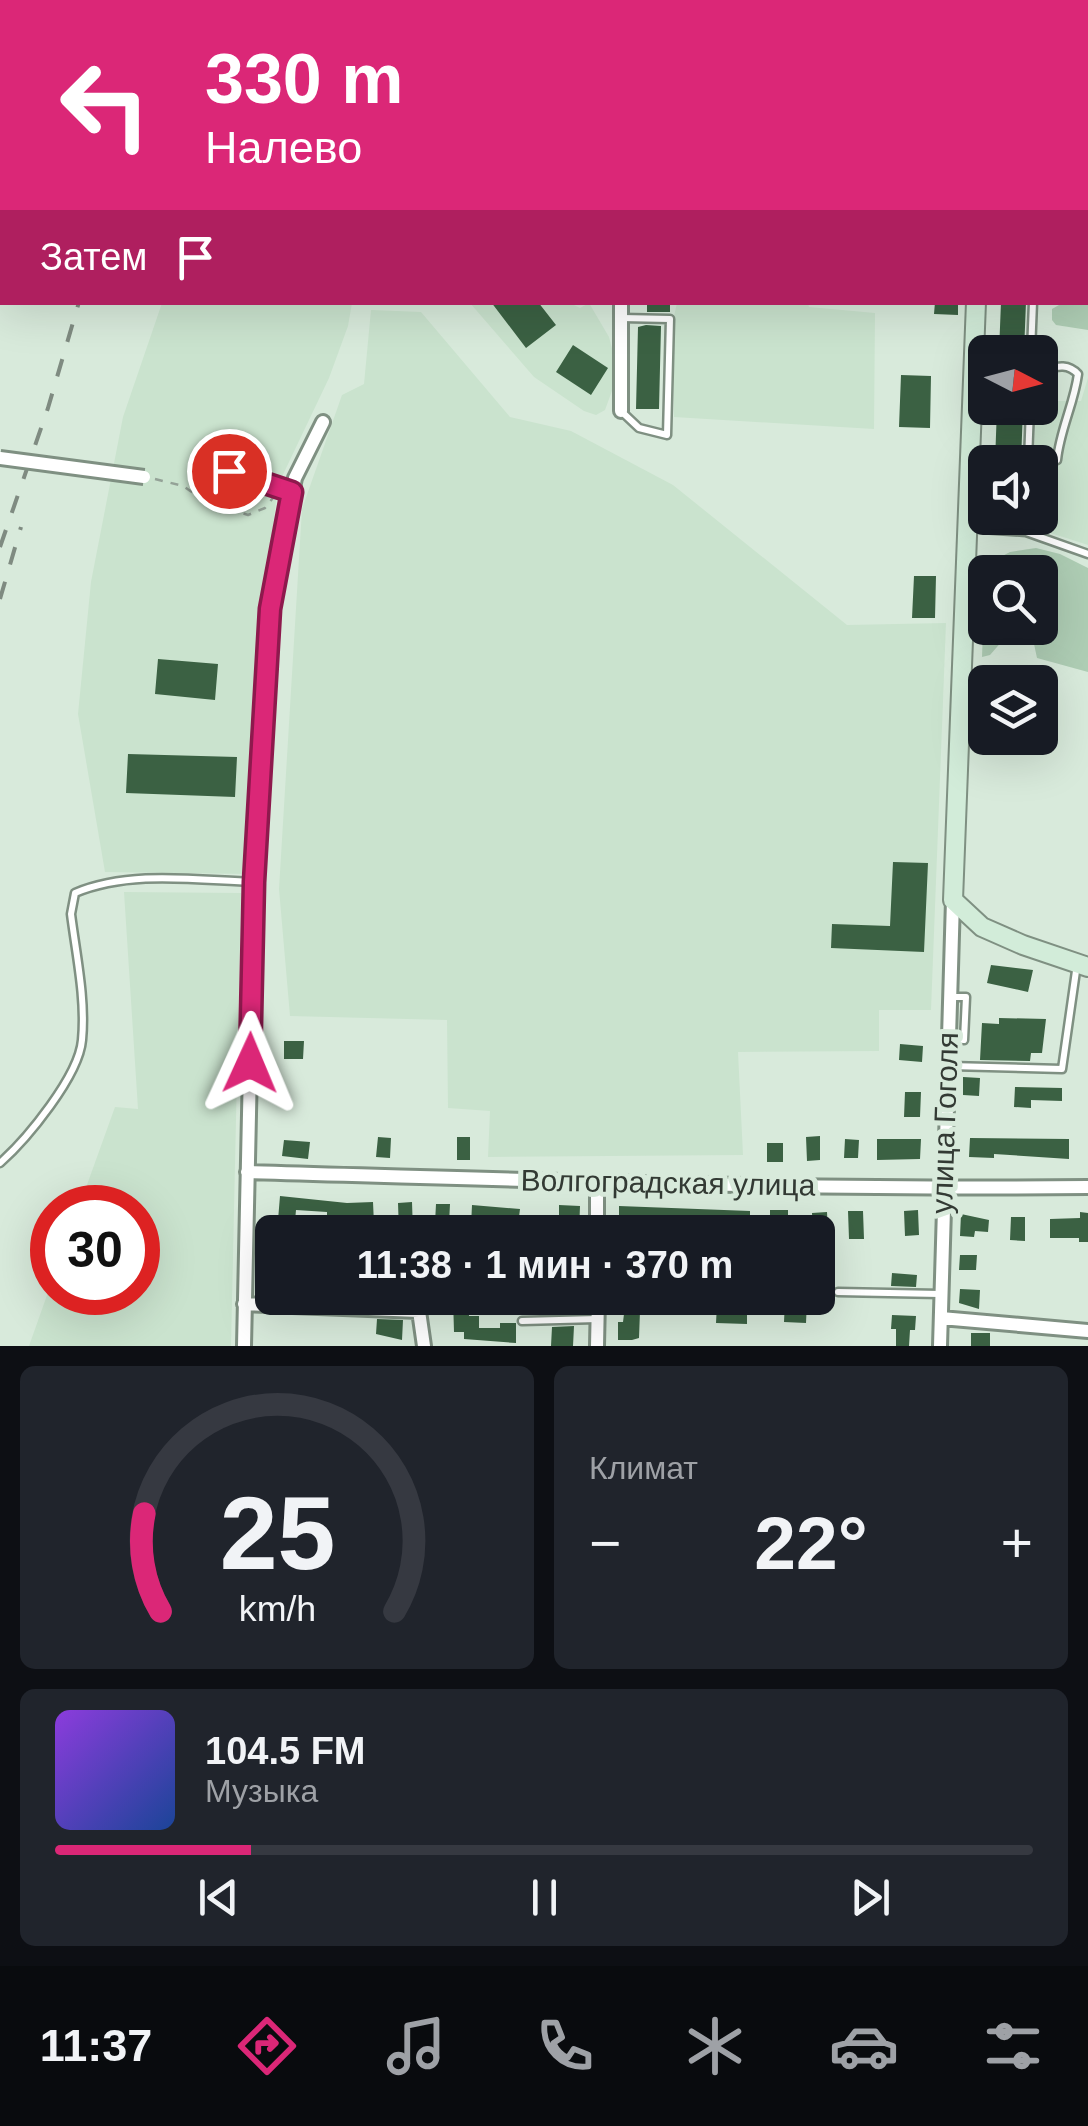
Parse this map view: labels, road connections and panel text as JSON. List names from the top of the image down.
{
  "streets": {
    "street": ["улица Гоголя", "Волгоградская улица"]
  },
  "crossings": [
    ["улица Гоголя", "Волгоградская улица"]
  ],
  "north": "right",
  "page": {
    "turn": ["330 m", "Налево"],
    "then": "Затем",
    "limit": "30",
    "trip": "11:38 · 1 мин · 370 m",
    "tile": "Климат",
    "heat": ["−", "22°", "+"],
    "song": ["104.5 FM", "Музыка"],
    "tabs": "11:37",
    "gauge": ["25", "km/h"]
  }
}
